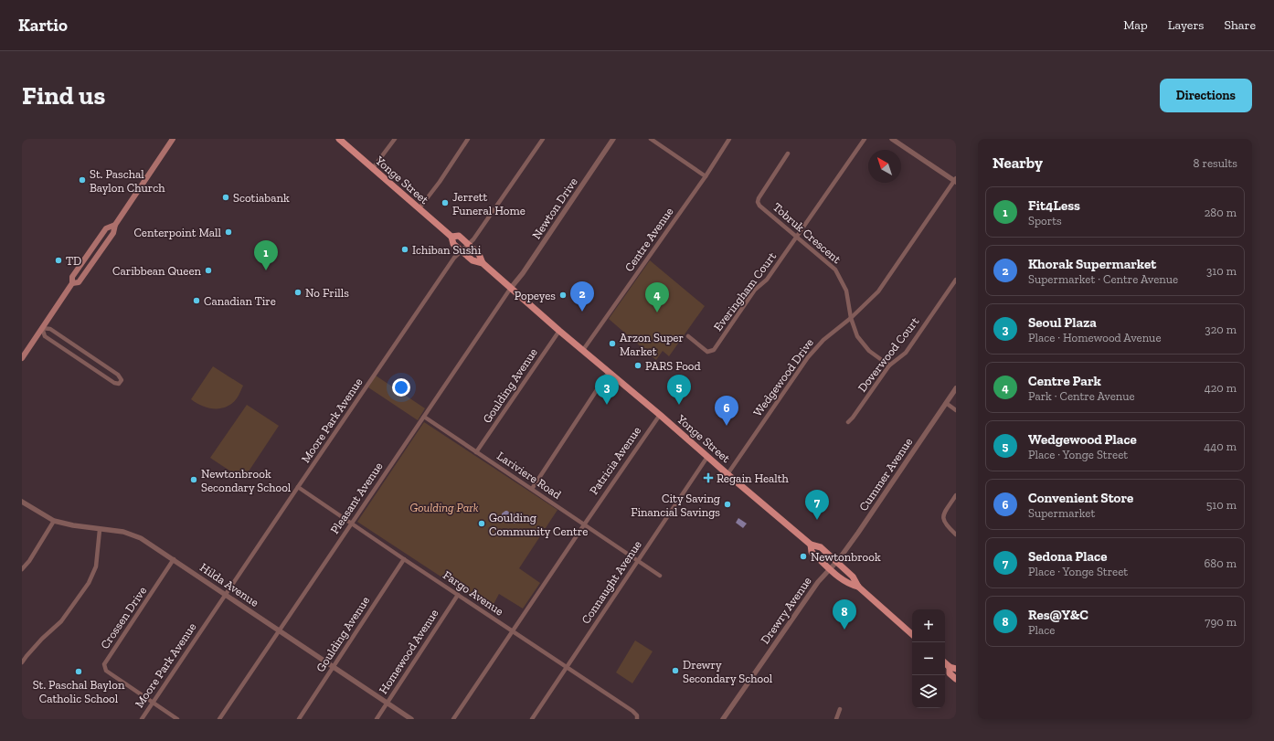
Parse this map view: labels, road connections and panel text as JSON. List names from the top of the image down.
{
  "streets": {
    "main road": ["Yonge Street"],
    "street": [
      "Newton Drive",
      "Tobruk Crescent",
      "Centre Avenue",
      "Everingham Court",
      "Doverwood Court",
      "Wedgewood Drive",
      "Goulding Avenue",
      "Moore Park Avenue",
      "Patricia Avenue",
      "Cummer Avenue",
      "Lariviere Road",
      "Pleasant Avenue",
      "Connaught Avenue",
      "Hilda Avenue",
      "Fargo Avenue",
      "Drewry Avenue",
      "Crossen Drive",
      "Homewood Avenue"
    ]
  },
  "crossings": [
    ["Yonge Street", "Newton Drive"],
    ["Yonge Street", "Centre Avenue"],
    ["Yonge Street", "Wedgewood Drive"],
    ["Yonge Street", "Goulding Avenue"],
    ["Yonge Street", "Moore Park Avenue"],
    ["Yonge Street", "Patricia Avenue"],
    ["Yonge Street", "Cummer Avenue"],
    ["Yonge Street", "Pleasant Avenue"],
    ["Yonge Street", "Connaught Avenue"],
    ["Yonge Street", "Drewry Avenue"],
    ["Newton Drive", "Pleasant Avenue"],
    ["Tobruk Crescent", "Everingham Court"],
    ["Tobruk Crescent", "Doverwood Court"],
    ["Tobruk Crescent", "Wedgewood Drive"],
    ["Goulding Avenue", "Lariviere Road"],
    ["Goulding Avenue", "Hilda Avenue"],
    ["Goulding Avenue", "Fargo Avenue"],
    ["Moore Park Avenue", "Hilda Avenue"],
    ["Moore Park Avenue", "Fargo Avenue"],
    ["Moore Park Avenue", "Crossen Drive"],
    ["Patricia Avenue", "Lariviere Road"],
    ["Patricia Avenue", "Fargo Avenue"],
    ["Cummer Avenue", "Drewry Avenue"],
    ["Lariviere Road", "Pleasant Avenue"],
    ["Lariviere Road", "Connaught Avenue"],
    ["Pleasant Avenue", "Hilda Avenue"],
    ["Pleasant Avenue", "Fargo Avenue"],
    ["Connaught Avenue", "Fargo Avenue"],
    ["Hilda Avenue", "Crossen Drive"],
    ["Hilda Avenue", "Homewood Avenue"],
    ["Fargo Avenue", "Homewood Avenue"]
  ],
  "parks": ["Goulding Park"],
  "places": {
    "other": [
      "St. Paschal Baylon Church",
      "Scotiabank",
      "Jerrett Funeral Home",
      "Centerpoint Mall",
      "Ichiban Sushi",
      "TD",
      "Caribbean Queen",
      "No Frills",
      "Popeyes",
      "Canadian Tire",
      "Arzon Super Market",
      "PARS Food",
      "Newtonbrook Secondary School",
      "City Saving Financial Savings",
      "Goulding Community Centre",
      "Newtonbrook",
      "Drewry Secondary School",
      "St. Paschal Baylon Catholic School"
    ],
    "health": ["Regain Health"]
  },
  "north": "top left",
  "page": {
    "header": "Kartio",
    "nav": ["Map", "Layers", "Share"],
    "buttons": "Directions",
    "title": "Find us",
    "heading": ["Nearby", "8 results"],
    "list": [
      {
        "mark": "1",
        "name": "Fit4Less",
        "note": "Sports",
        "value": "280 m"
      },
      {
        "mark": "2",
        "name": "Khorak Supermarket",
        "note": "Supermarket · Centre Avenue",
        "value": "310 m"
      },
      {
        "mark": "3",
        "name": "Seoul Plaza",
        "note": "Place · Homewood Avenue",
        "value": "320 m"
      },
      {
        "mark": "4",
        "name": "Centre Park",
        "note": "Park · Centre Avenue",
        "value": "420 m"
      },
      {
        "mark": "5",
        "name": "Wedgewood Place",
        "note": "Place · Yonge Street",
        "value": "440 m"
      },
      {
        "mark": "6",
        "name": "Convenient Store",
        "note": "Supermarket",
        "value": "510 m"
      },
      {
        "mark": "7",
        "name": "Sedona Place",
        "note": "Place · Yonge Street",
        "value": "680 m"
      },
      {
        "mark": "8",
        "name": "Res@Y&C",
        "note": "Place",
        "value": "790 m"
      }
    ],
    "pins": [
      "1",
      "2",
      "4",
      "3",
      "5",
      "6",
      "7",
      "8"
    ],
    "map_buttons": ["+", "−"]
  }
}
